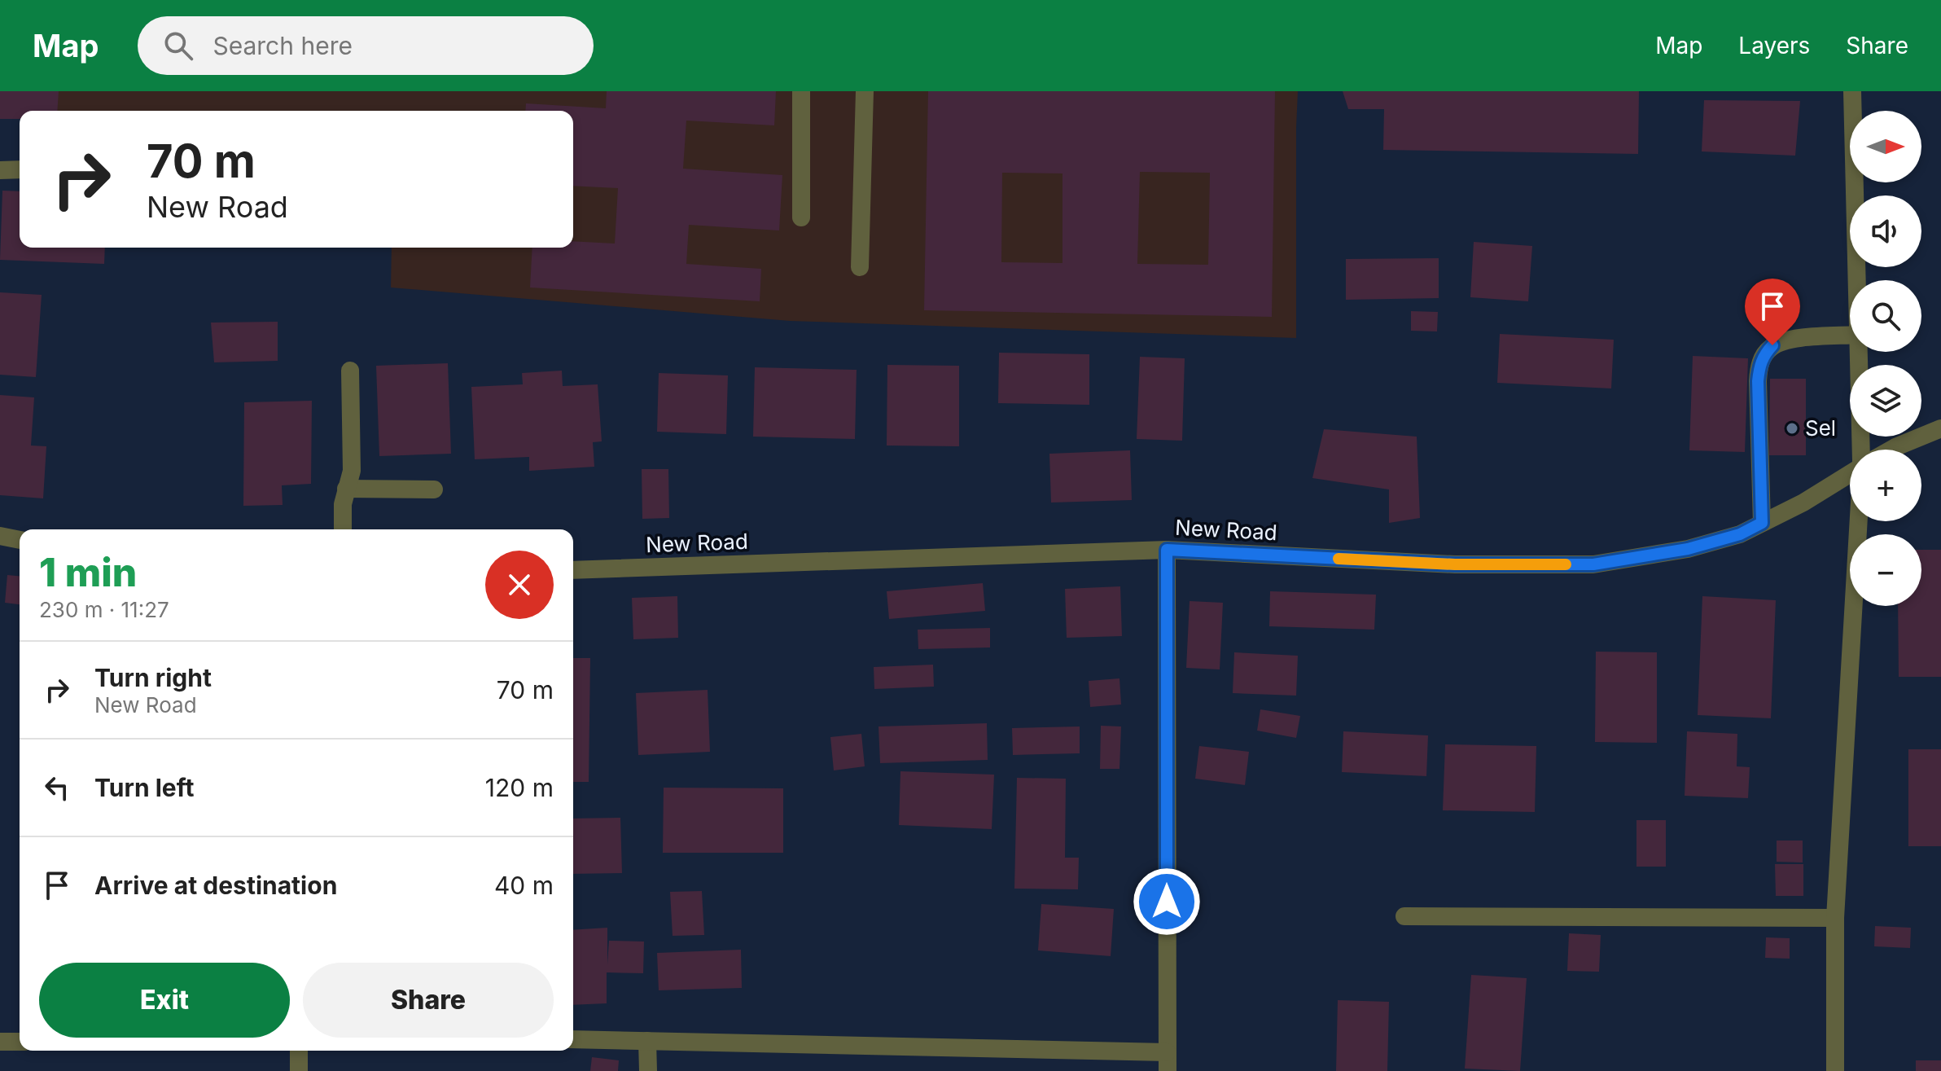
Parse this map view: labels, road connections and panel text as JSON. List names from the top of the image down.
{
  "streets": {
    "street": ["New Road"]
  },
  "places": ["Sel"],
  "north": "right",
  "page": {
    "header": "Map",
    "search": "Search here",
    "nav": ["Map", "Layers", "Share"],
    "map_buttons": ["+", "−"],
    "turn": ["70 m", "New Road"],
    "heading": ["1 min", "230 m · 11:27"],
    "list": [
      {
        "name": "Turn right",
        "note": "New Road",
        "value": "70 m"
      },
      {
        "name": "Turn left",
        "value": "120 m"
      },
      {
        "name": "Arrive at destination",
        "value": "40 m"
      }
    ],
    "buttons": ["Exit", "Share"]
  }
}
